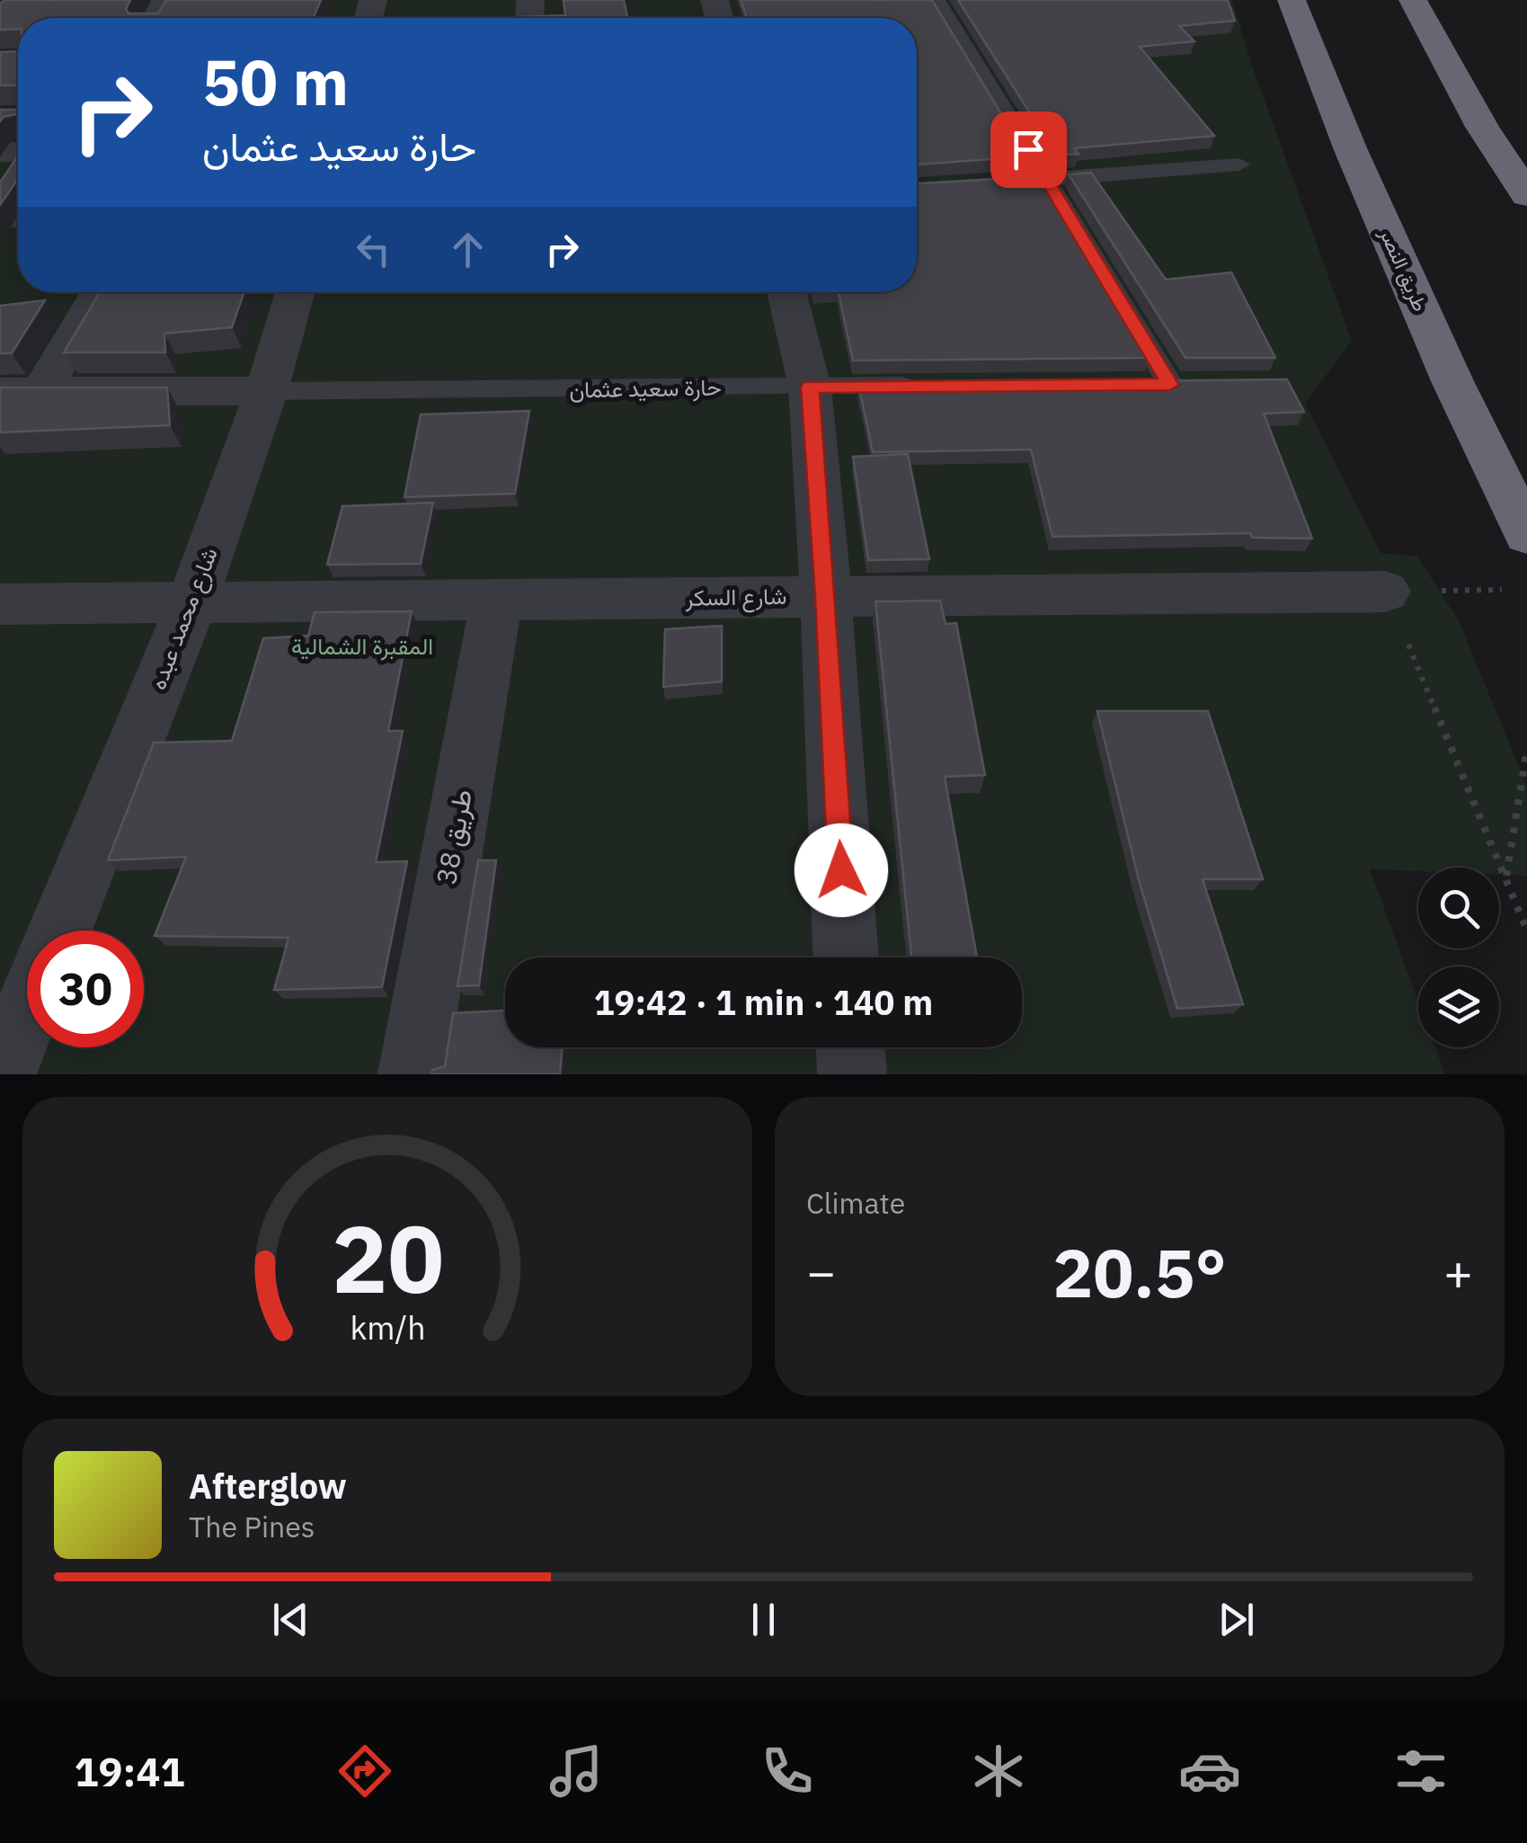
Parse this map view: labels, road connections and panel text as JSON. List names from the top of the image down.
{
  "streets": {
    "highway": ["طريق النصر"],
    "street": [
      "حارة سعيد عثمان",
      "شارع السكر",
      "شارع محمد عبده",
      "طريق 38"
    ]
  },
  "crossings": [
    ["حارة سعيد عثمان", "شارع محمد عبده"],
    ["شارع السكر", "شارع محمد عبده"],
    ["شارع السكر", "طريق 38"]
  ],
  "parks": ["المقبرة الشمالية"],
  "page": {
    "turn": ["50 m", "حارة سعيد عثمان"],
    "limit": "30",
    "trip": "19:42 · 1 min · 140 m",
    "tile": "Climate",
    "heat": ["−", "20.5°", "+"],
    "song": ["Afterglow", "The Pines"],
    "tabs": "19:41",
    "gauge": ["20", "km/h"]
  }
}
